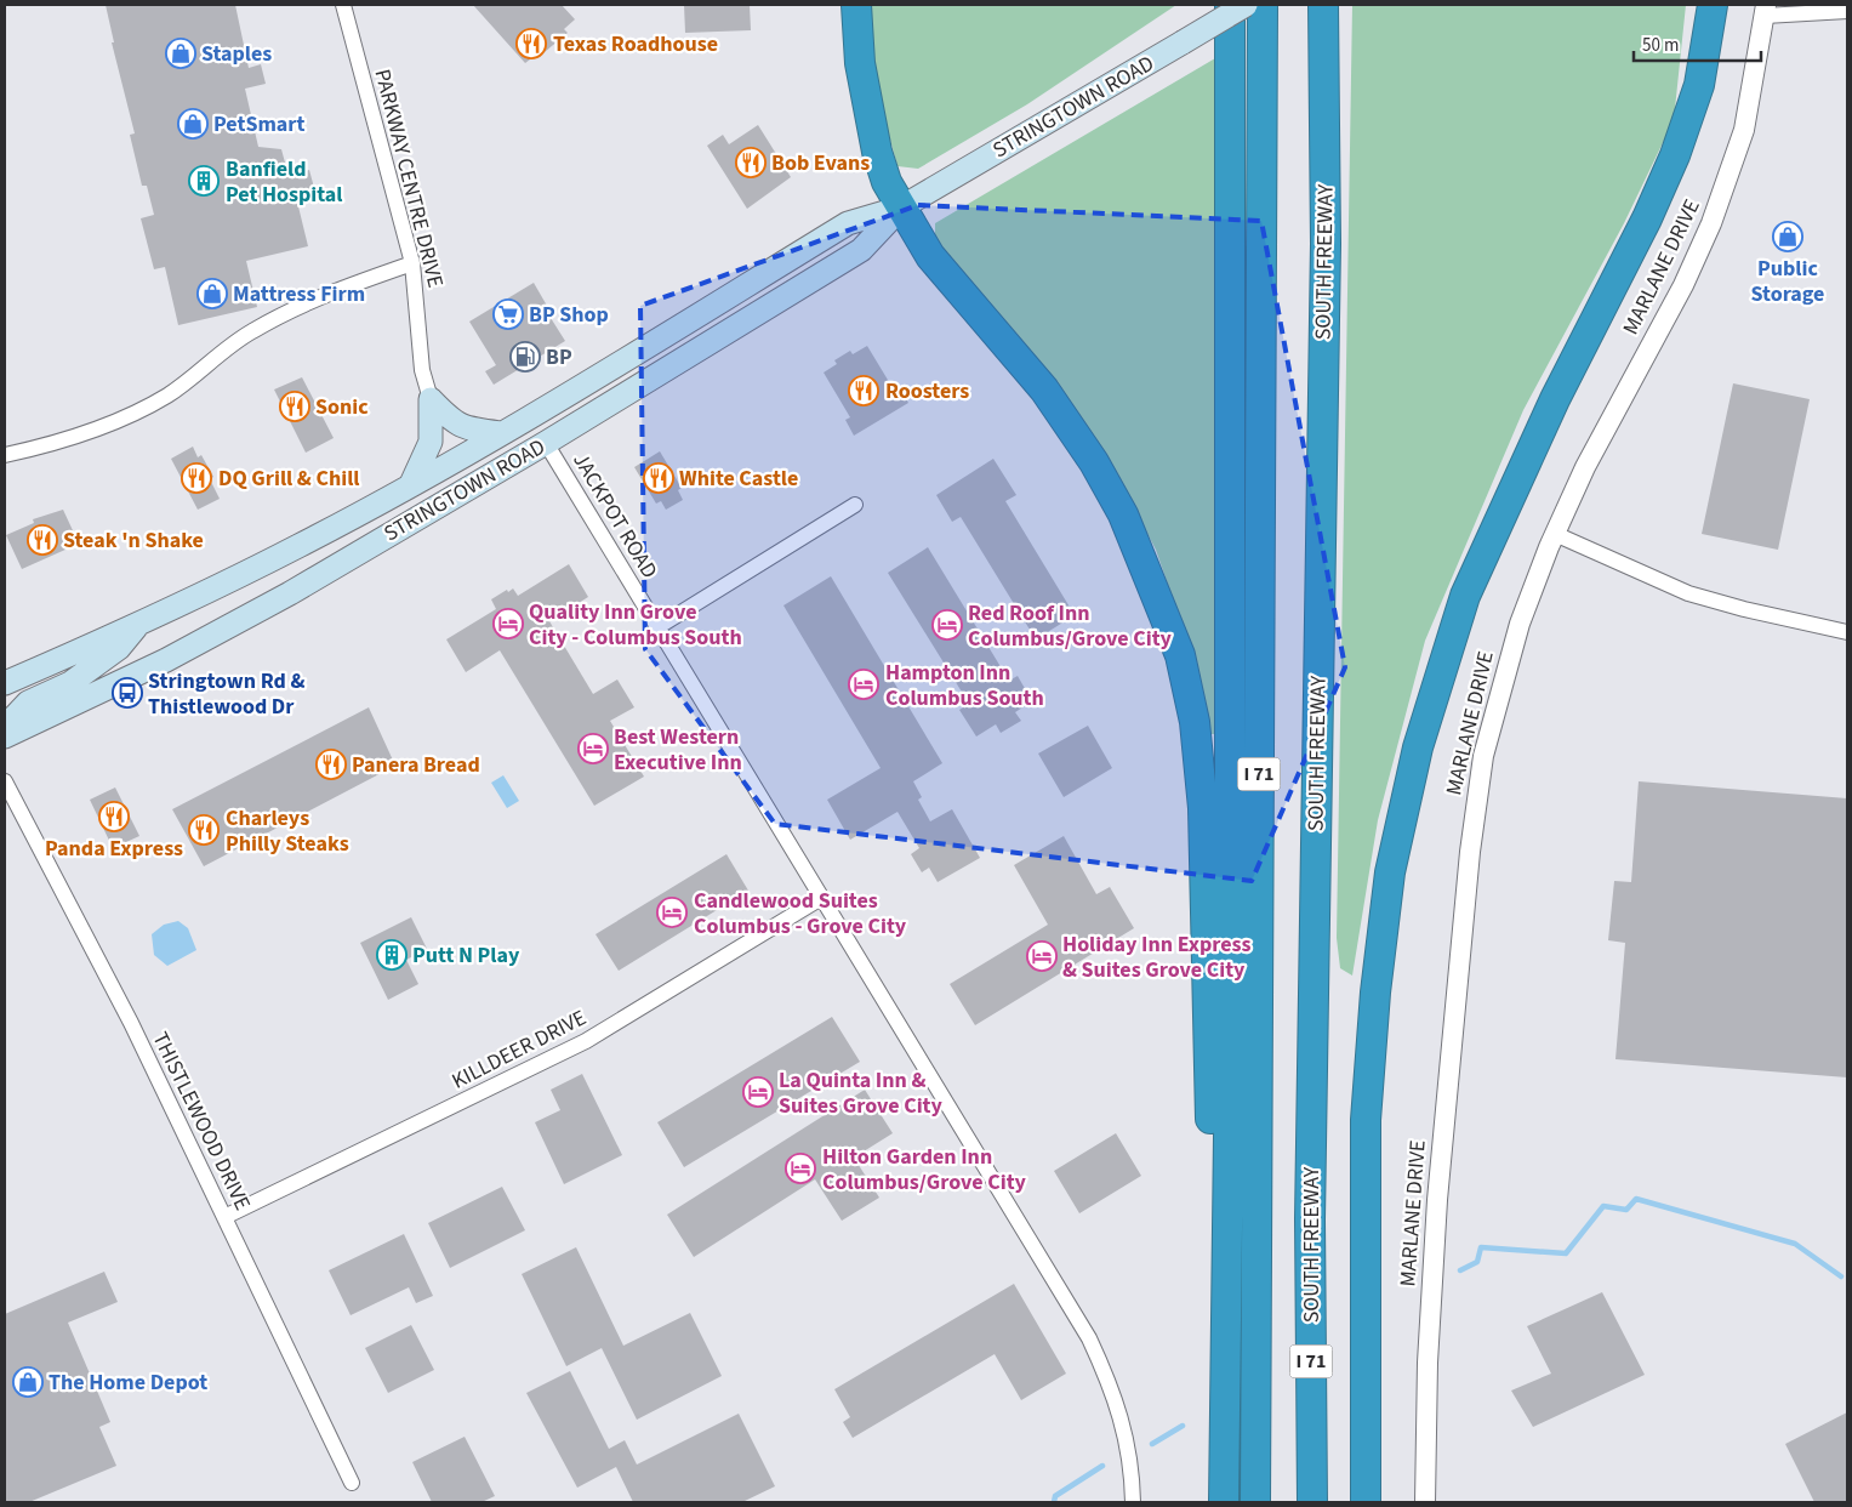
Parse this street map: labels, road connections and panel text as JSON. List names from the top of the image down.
{
  "streets": {
    "highway": ["SOUTH FREEWAY", "I 71"],
    "main road": ["STRINGTOWN ROAD"],
    "street": [
      "PARKWAY CENTRE DRIVE",
      "MARLANE DRIVE",
      "JACKPOT ROAD",
      "KILLDEER DRIVE",
      "THISTLEWOOD DRIVE"
    ]
  },
  "crossings": [
    ["STRINGTOWN ROAD", "JACKPOT ROAD"],
    ["JACKPOT ROAD", "KILLDEER DRIVE"],
    ["KILLDEER DRIVE", "THISTLEWOOD DRIVE"]
  ],
  "places": {
    "restaurant": [
      "Texas Roadhouse",
      "Bob Evans",
      "Roosters",
      "Sonic",
      "DQ Grill & Chill",
      "White Castle",
      "Steak 'n Shake",
      "Panera Bread",
      "Panda Express",
      "Charleys Philly Steaks"
    ],
    "shop": [
      "Staples",
      "PetSmart",
      "Public Storage",
      "Mattress Firm",
      "The Home Depot"
    ],
    "building": ["Banfield Pet Hospital", "Putt N Play"],
    "supermarket": ["BP Shop"],
    "fuel station": ["BP"],
    "hotel": [
      "Quality Inn Grove City - Columbus South",
      "Red Roof Inn Columbus/Grove City",
      "Hampton Inn Columbus South",
      "Best Western Executive Inn",
      "Candlewood Suites Columbus - Grove City",
      "Holiday Inn Express & Suites Grove City",
      "La Quinta Inn & Suites Grove City",
      "Hilton Garden Inn Columbus/Grove City"
    ],
    "bus stop": ["Stringtown Rd & Thistlewood Dr"]
  },
  "scale_bar": "50 m"
}
